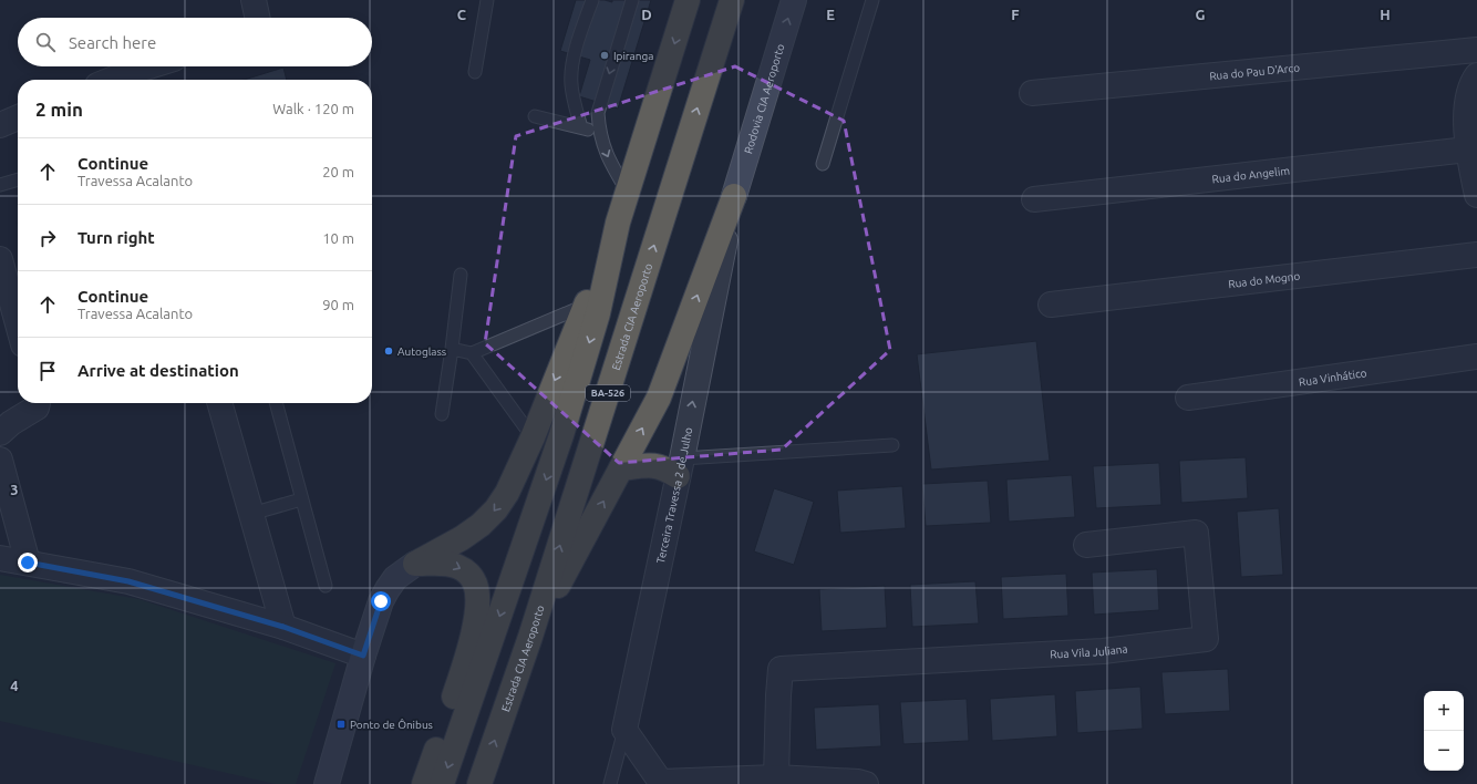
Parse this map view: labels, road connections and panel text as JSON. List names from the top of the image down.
{
  "streets": {
    "highway": ["Estrada CIA Aeroporto", "BA-526"],
    "main road": ["Rodovia CIA Aeroporto"],
    "street": [
      "Rua do Pau D'Arco",
      "Rua do Angelim",
      "Rua do Mogno",
      "Rua Vinhático",
      "Terceira Travessa 2 de Julho",
      "Rua Vila Juliana"
    ]
  },
  "crossings": [
    ["Rodovia CIA Aeroporto", "Terceira Travessa 2 de Julho"]
  ],
  "one_way": ["Rodovia CIA Aeroporto", "Terceira Travessa 2 de Julho"],
  "places": {
    "other": ["Ipiranga", "Autoglass"],
    "transit": ["Ponto de Ônibus"]
  },
  "page": {
    "search": "Search here",
    "heading": ["2 min", "Walk · 120 m"],
    "list": [
      ["Continue", "Travessa Acalanto", "20 m"],
      ["Turn right", "10 m"],
      ["Continue", "Travessa Acalanto", "90 m"],
      "Arrive at destination"
    ],
    "map_buttons": ["+", "−"]
  },
  "grid": {
    "columns": [
      "C",
      "D",
      "E",
      "F",
      "G",
      "H"
    ],
    "rows": ["3", "4"]
  }
}
